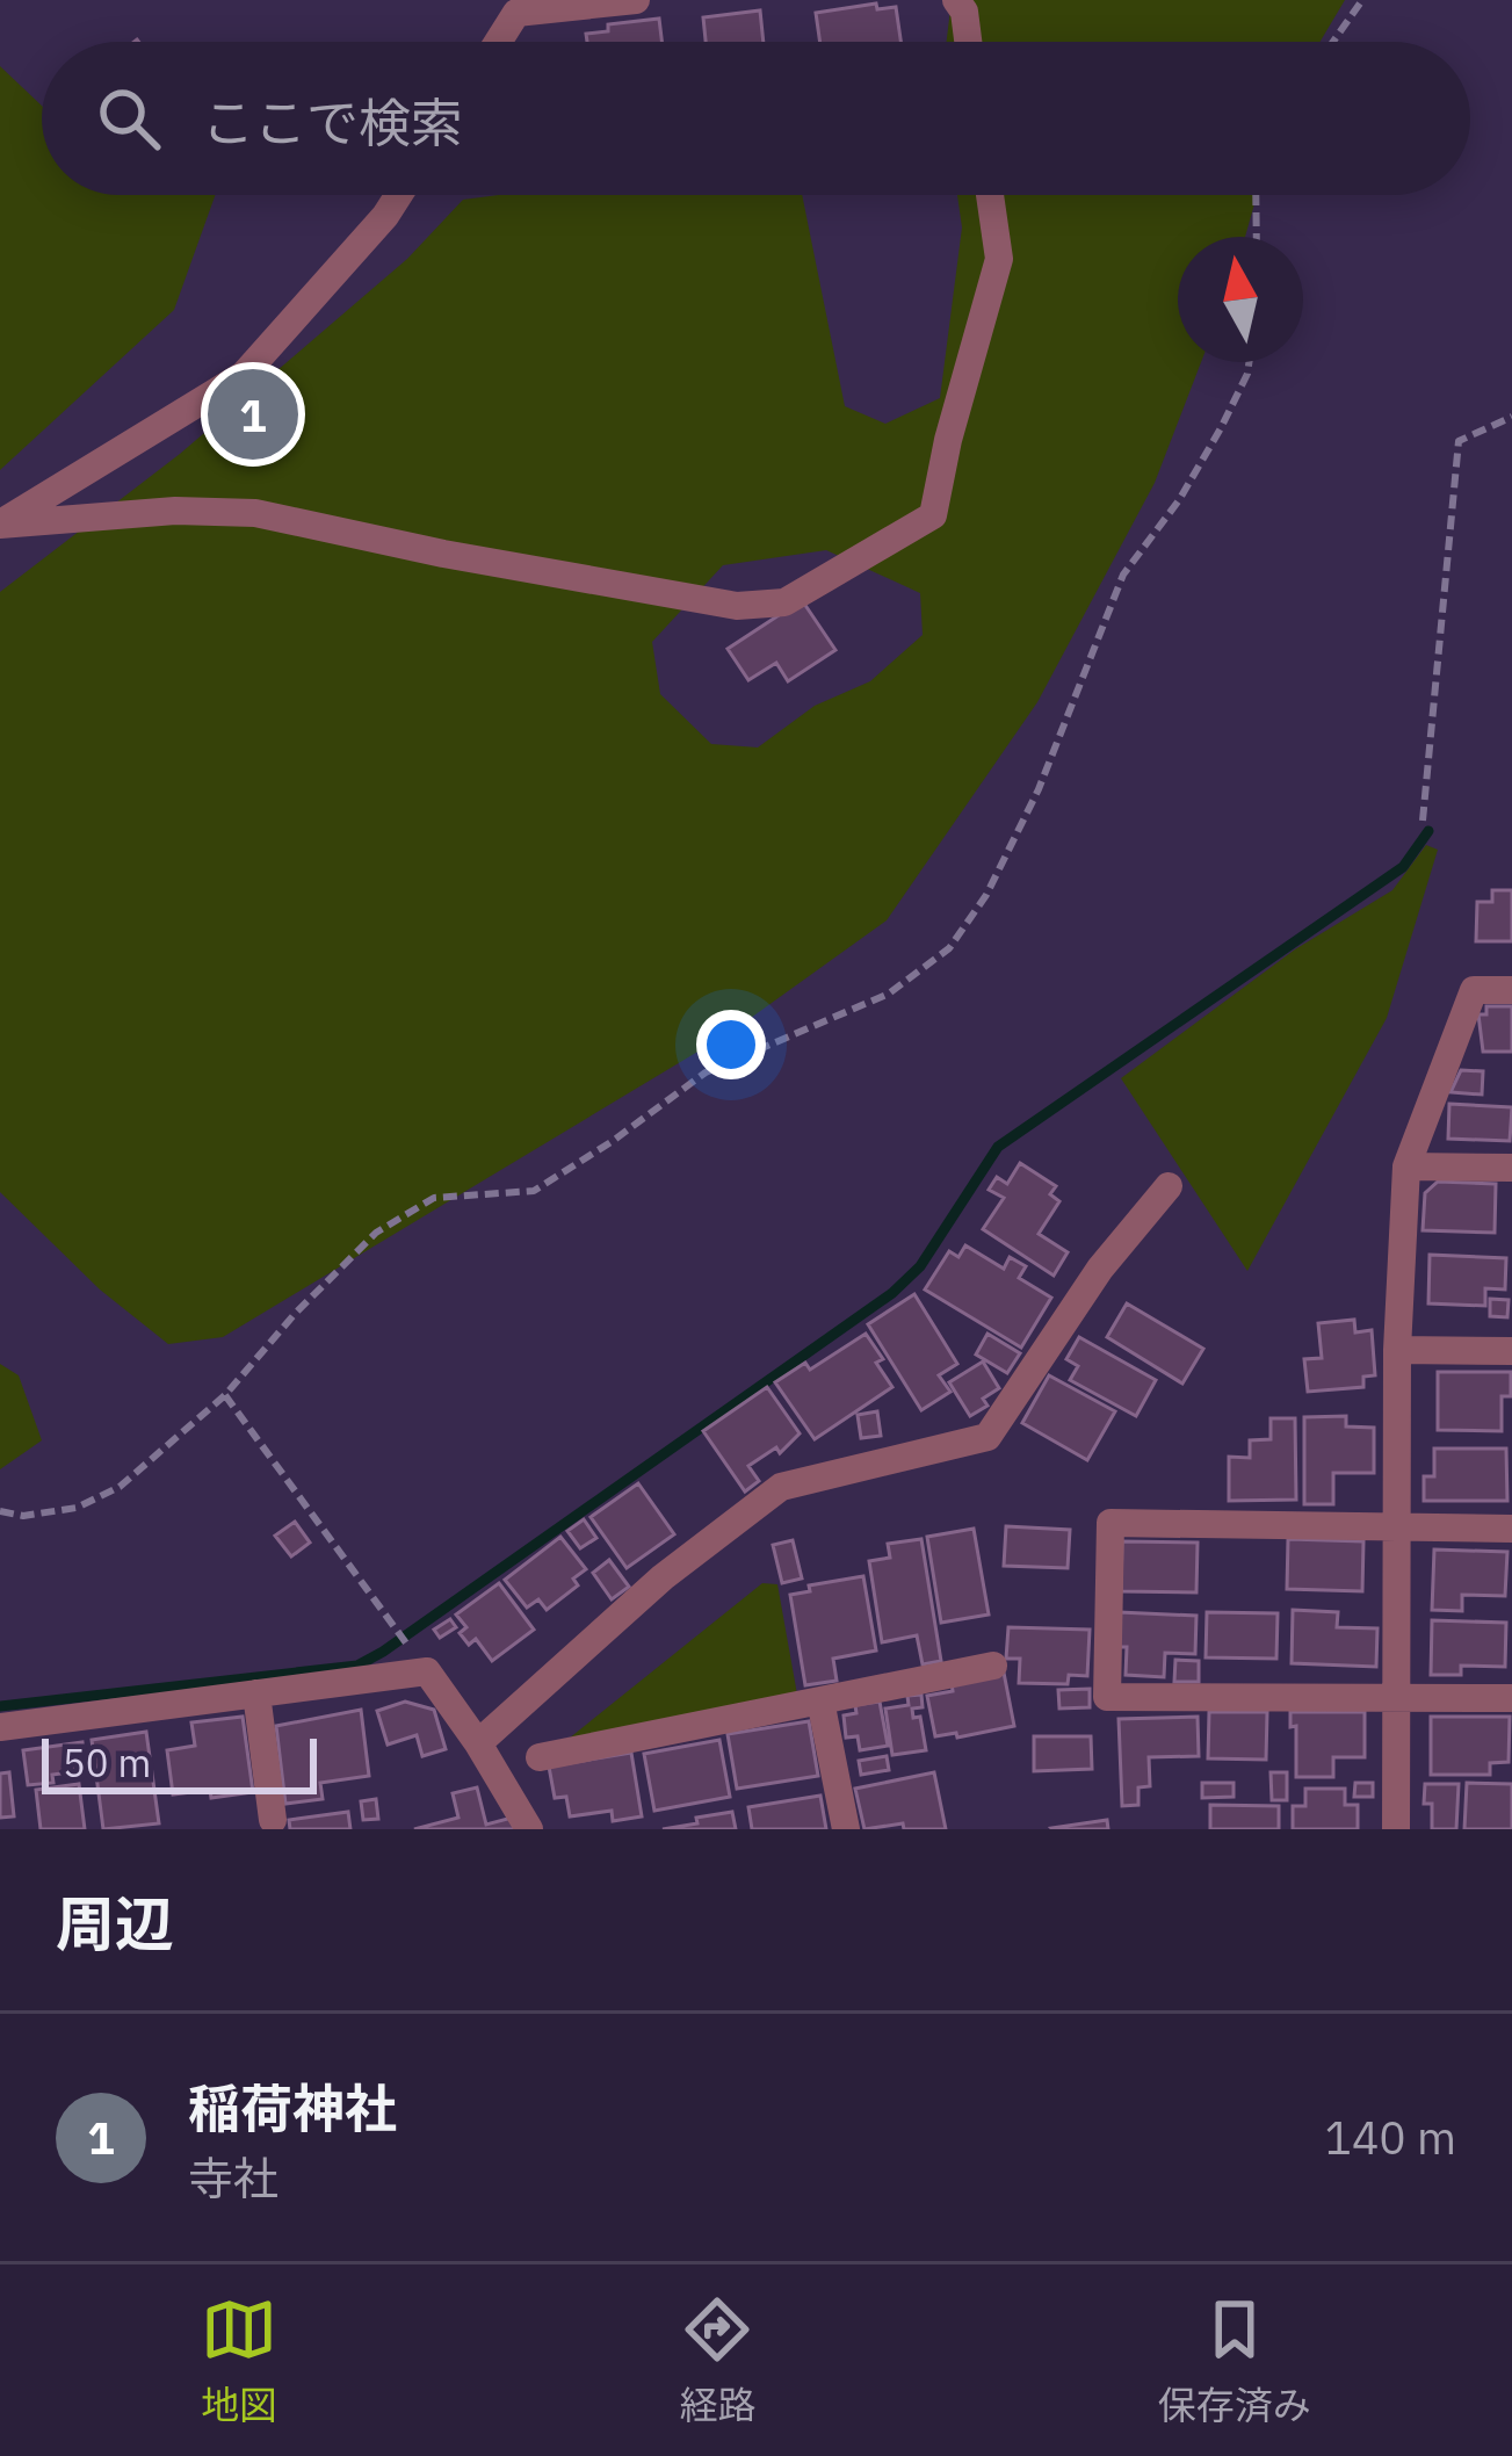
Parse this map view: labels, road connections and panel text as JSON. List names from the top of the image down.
{
  "scale_bar": "50 m",
  "north": "top",
  "page": {
    "search": "ここで検索",
    "pins": "1",
    "scale": "50 m",
    "heading": "周辺",
    "list": [
      {
        "mark": "1",
        "name": "稲荷神社",
        "note": "寺社",
        "value": "140 m"
      }
    ],
    "nav": ["地図", "経路", "保存済み"]
  }
}
